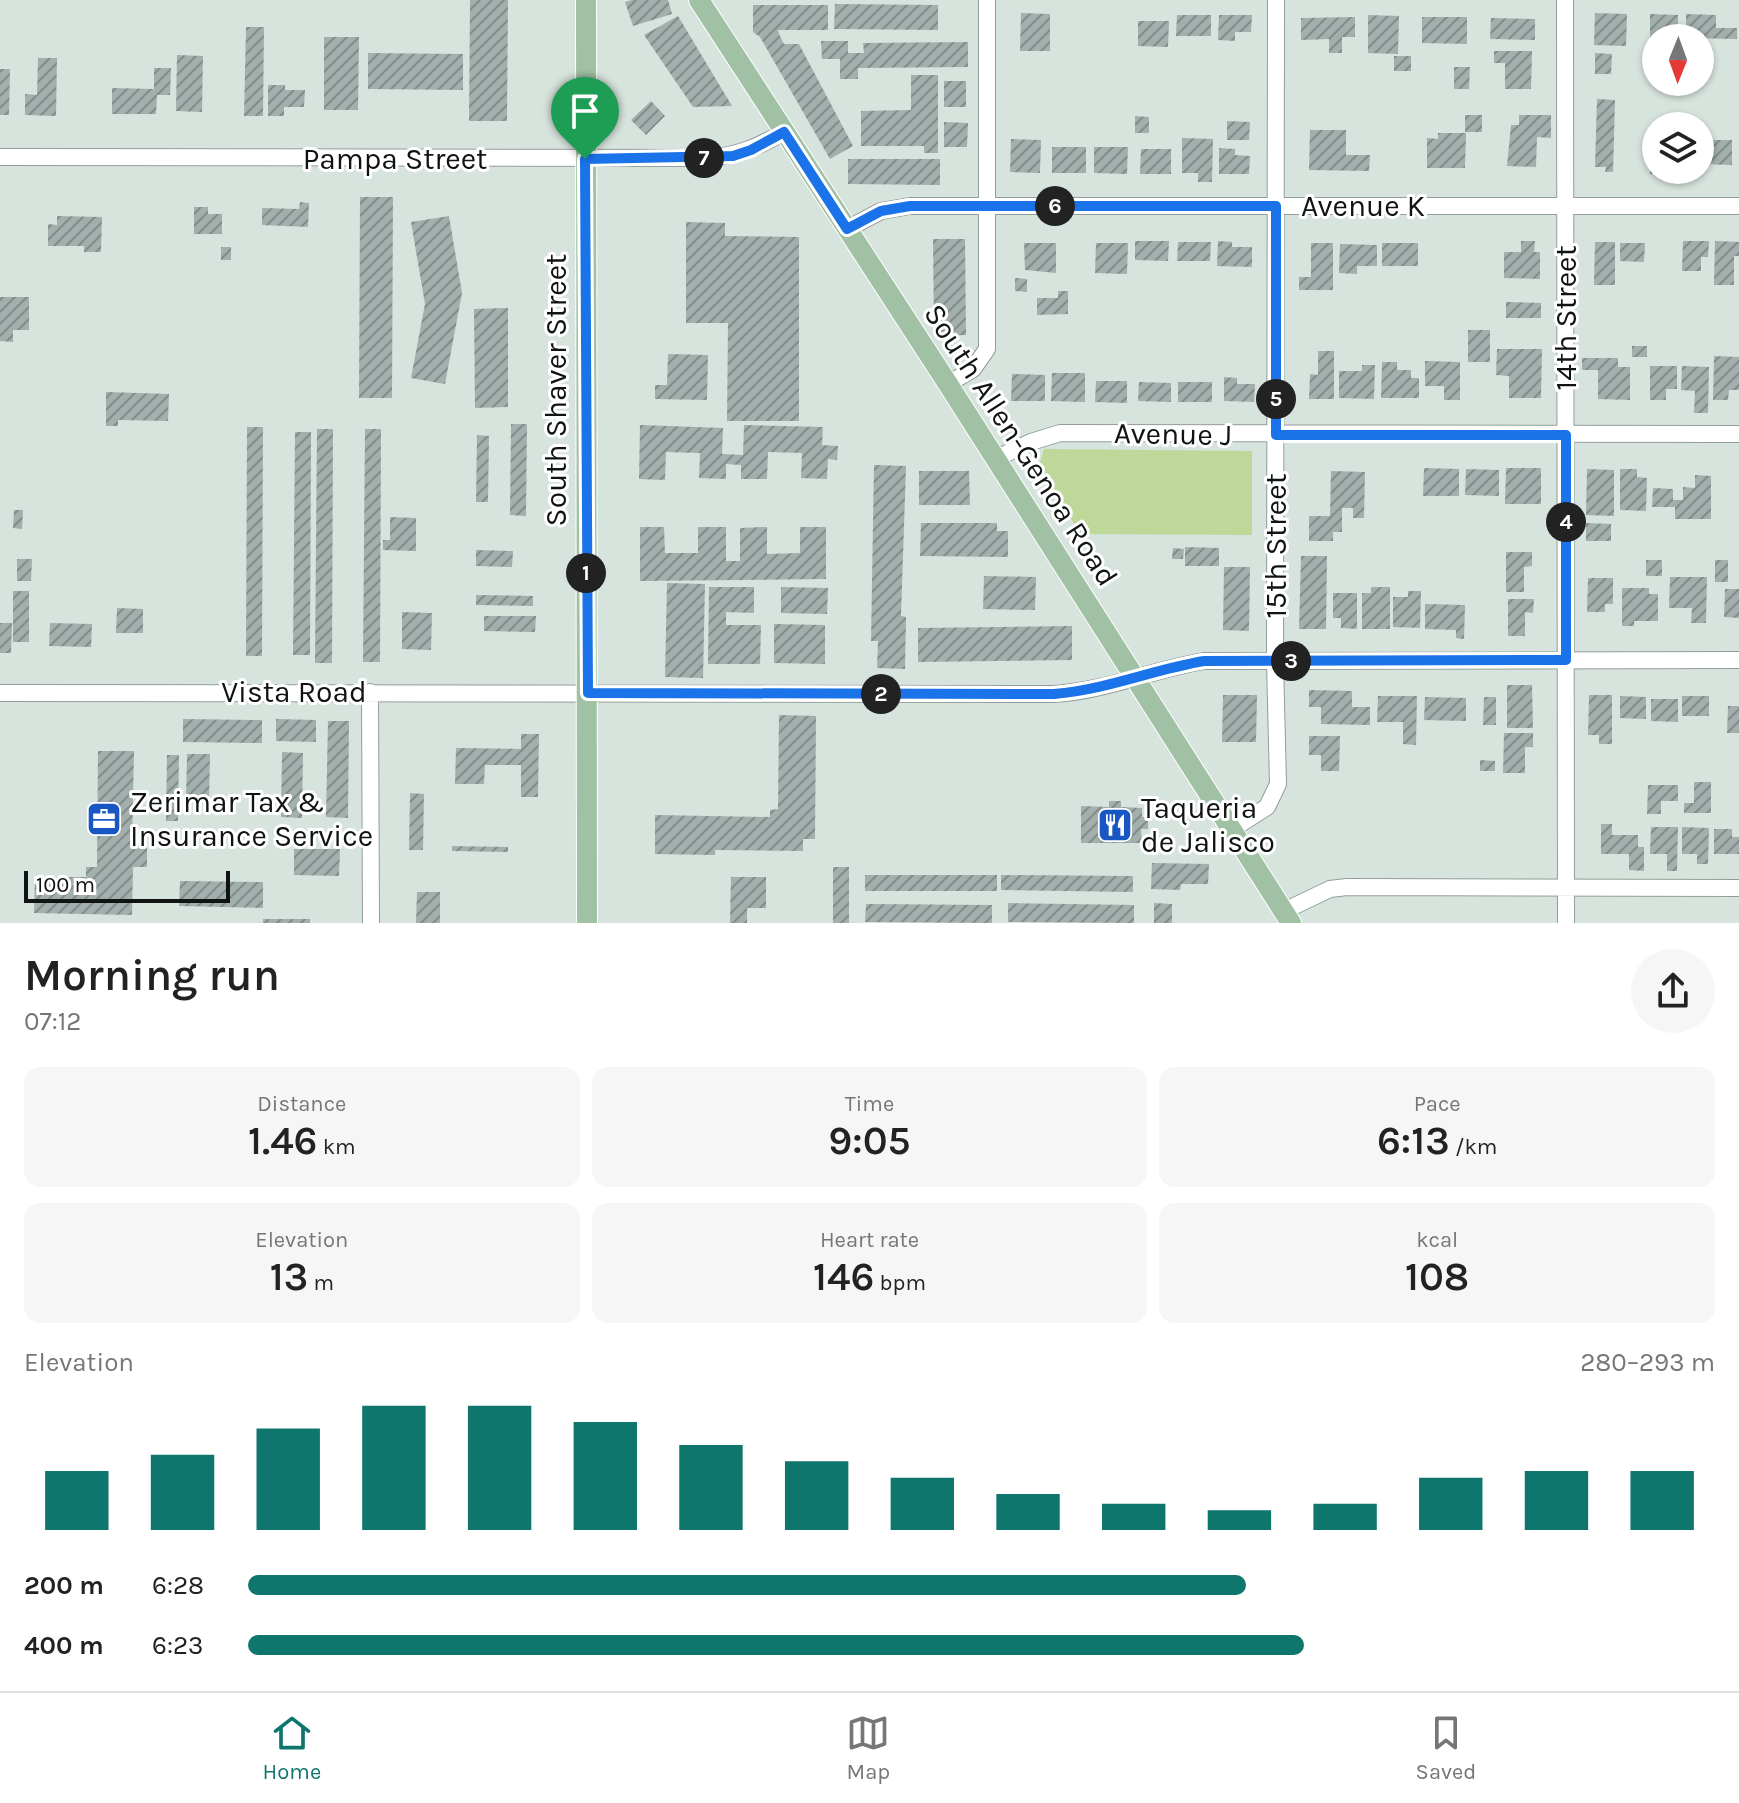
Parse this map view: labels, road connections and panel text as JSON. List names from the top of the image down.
{
  "streets": {
    "main road": ["South Shaver Street", "South Allen-Genoa Road"],
    "street": [
      "Pampa Street",
      "Avenue K",
      "14th Street",
      "Avenue J",
      "15th Street",
      "Vista Road"
    ]
  },
  "crossings": [
    ["Pampa Street", "South Shaver Street"],
    ["Pampa Street", "South Allen-Genoa Road"],
    ["Avenue K", "14th Street"],
    ["Avenue K", "South Allen-Genoa Road"],
    ["Avenue K", "15th Street"],
    ["14th Street", "Avenue J"],
    ["14th Street", "Vista Road"],
    ["South Shaver Street", "Vista Road"],
    ["Avenue J", "South Allen-Genoa Road"],
    ["Avenue J", "15th Street"],
    ["South Allen-Genoa Road", "15th Street"],
    ["South Allen-Genoa Road", "Vista Road"],
    ["15th Street", "Vista Road"]
  ],
  "places": {
    "office": ["Zerimar Tax & Insurance Service"],
    "restaurant": ["Taqueria de Jalisco"]
  },
  "scale_bar": "100 m",
  "north": "bottom",
  "page": {
    "pins": [
      "7",
      "6",
      "5",
      "4",
      "1",
      "3",
      "2"
    ],
    "scale": "100 m",
    "heading": ["Morning run", "07:12"],
    "stats": [
      ["Distance", "1.46 km"],
      ["Time", "9:05"],
      ["Pace", "6:13 /km"],
      ["Elevation", "13 m"],
      ["Heart rate", "146 bpm"],
      ["kcal", "108"]
    ],
    "chart": ["Elevation", "280–293 m"],
    "list": [
      {
        "name": "200 m",
        "note": "6:28"
      },
      {
        "name": "400 m",
        "note": "6:23"
      }
    ],
    "tabs": ["Home", "Map", "Saved"]
  }
}
